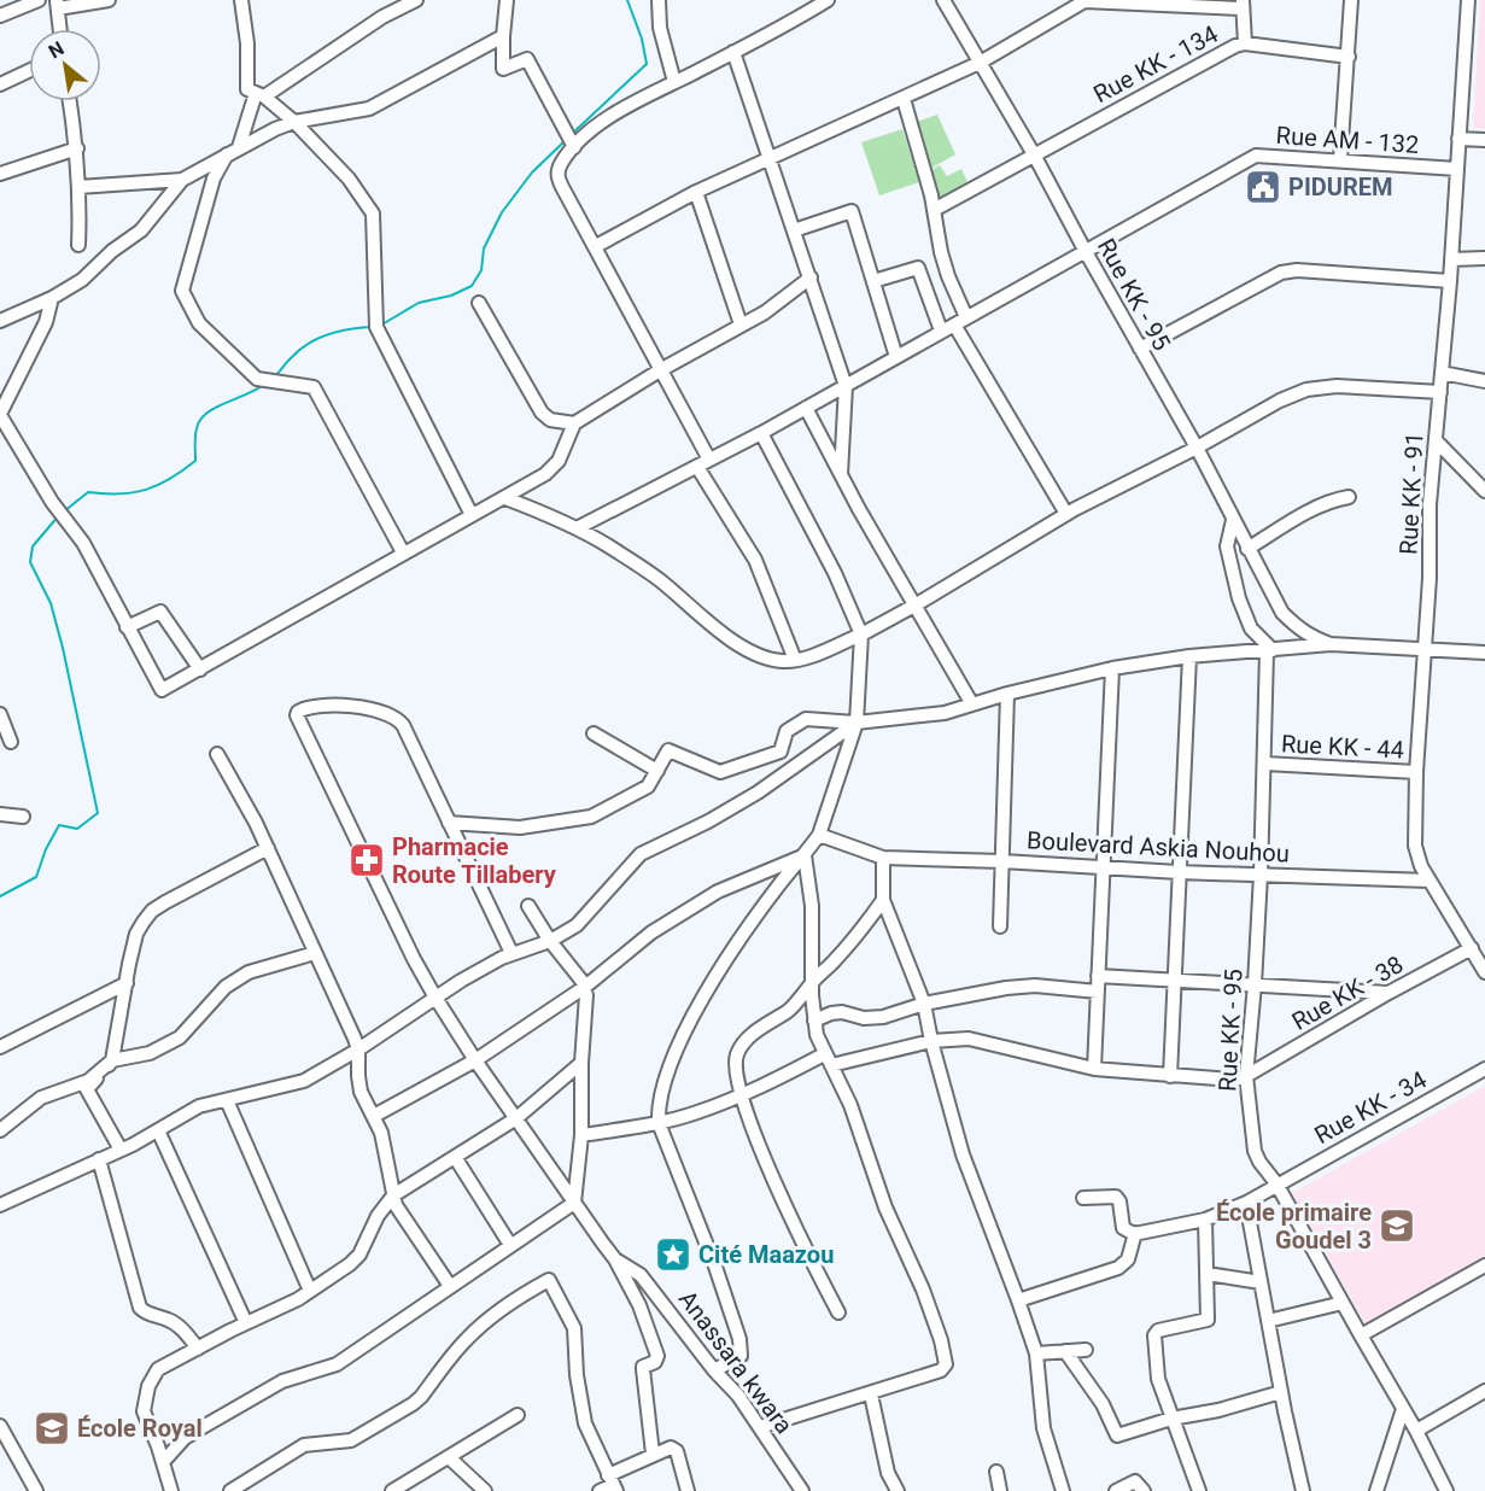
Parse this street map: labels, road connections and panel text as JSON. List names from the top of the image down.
{
  "streets": {
    "street": [
      "Rue KK - 134",
      "Rue AM - 132",
      "Rue KK - 95",
      "Rue KK - 91",
      "Rue KK - 44",
      "Boulevard Askia Nouhou",
      "Rue KK - 38",
      "Rue KK - 34",
      "Anassara kwara"
    ]
  },
  "crossings": [
    ["Rue KK - 134", "Rue KK - 95"],
    ["Rue AM - 132", "Rue KK - 95"],
    ["Rue AM - 132", "Rue KK - 91"],
    ["Rue KK - 95", "Rue KK - 44"],
    ["Rue KK - 95", "Boulevard Askia Nouhou"],
    ["Rue KK - 95", "Rue KK - 38"],
    ["Rue KK - 95", "Rue KK - 34"],
    ["Rue KK - 91", "Rue KK - 44"],
    ["Rue KK - 91", "Boulevard Askia Nouhou"],
    ["Rue KK - 91", "Rue KK - 38"]
  ],
  "places": {
    "public building": ["PIDUREM"],
    "pharmacy": ["Pharmacie Route Tillabery"],
    "school or university": ["École primaire Goudel 3", "École Royal"],
    "place": ["Cité Maazou"]
  },
  "north": "top left"
}
